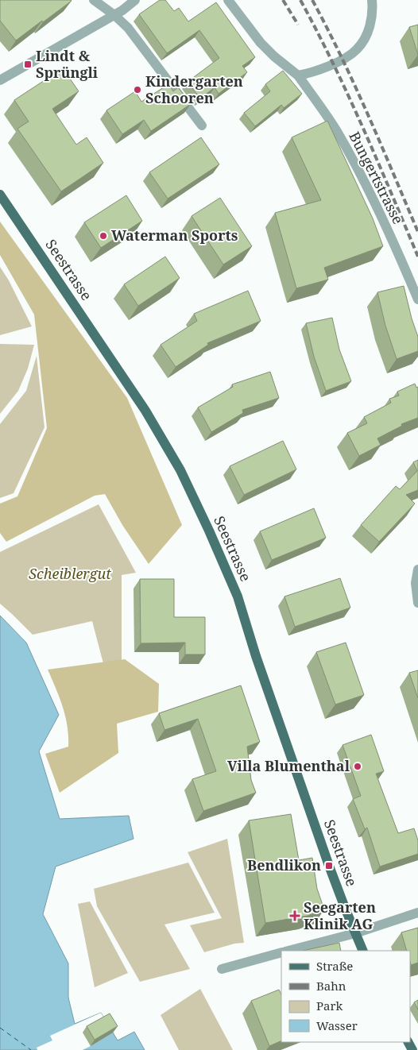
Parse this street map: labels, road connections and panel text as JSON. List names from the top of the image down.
{
  "streets": {
    "main road": ["Seestrasse"],
    "street": ["Bungertstrasse"]
  },
  "parks": ["Scheiblergut"],
  "places": {
    "transit": ["Lindt & Sprüngli", "Bendlikon"],
    "other": ["Kindergarten Schooren", "Waterman Sports", "Villa Blumenthal"],
    "health": ["Seegarten Klinik AG"]
  },
  "legend": [
    "Straße",
    "Bahn",
    "Park",
    "Wasser"
  ]
}
